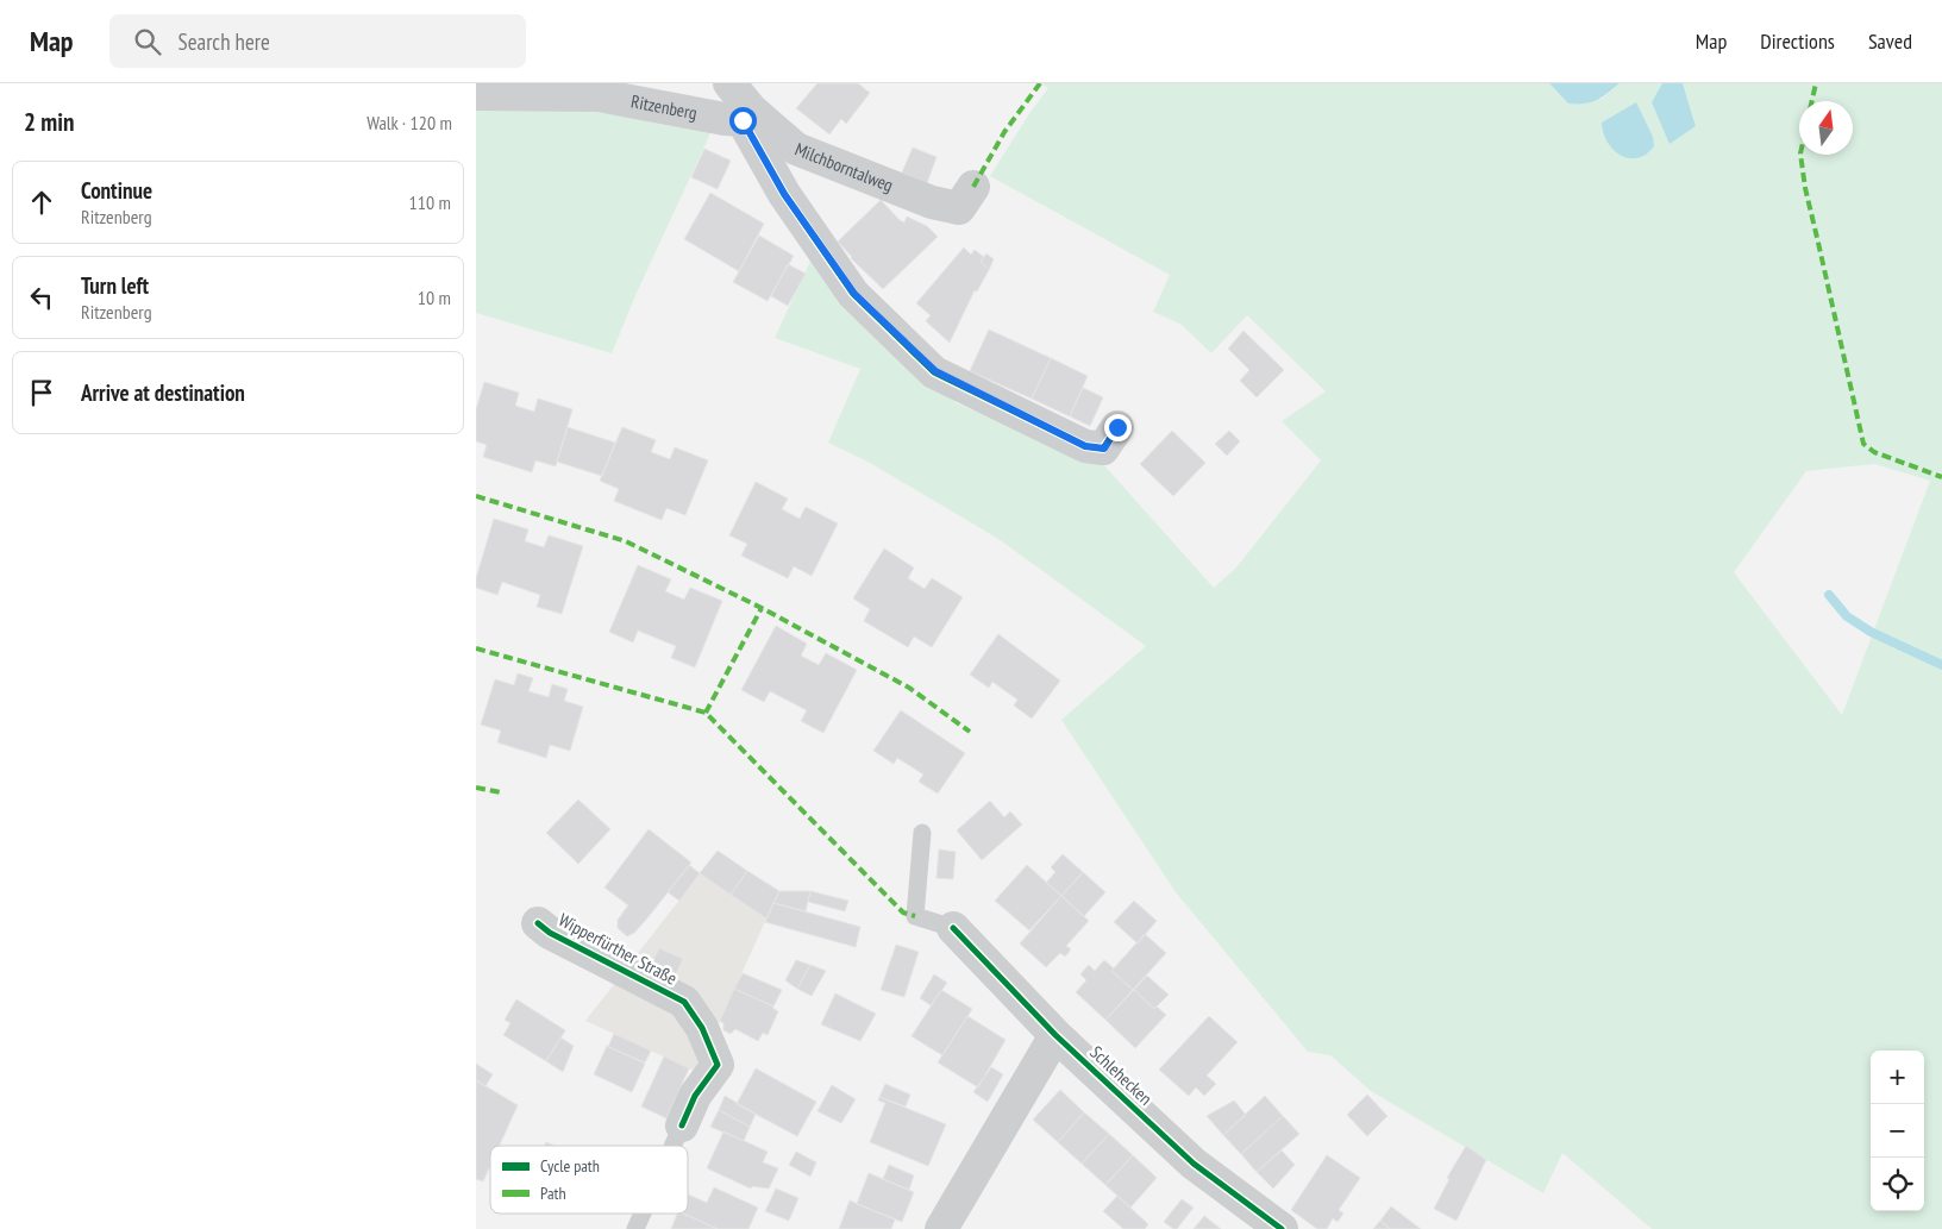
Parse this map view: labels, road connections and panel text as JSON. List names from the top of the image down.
{
  "streets": {
    "street": [
      "Ritzenberg",
      "Milchborntalweg",
      "Wipperfürther Straße",
      "Schlehecken"
    ]
  },
  "crossings": [
    ["Ritzenberg", "Milchborntalweg"]
  ],
  "legend": ["Cycle path", "Path"],
  "north": "top",
  "page": {
    "header": "Map",
    "search": "Search here",
    "nav": ["Map", "Directions", "Saved"],
    "heading": ["2 min", "Walk · 120 m"],
    "list": [
      ["Continue", "Ritzenberg", "110 m"],
      ["Turn left", "Ritzenberg", "10 m"],
      "Arrive at destination"
    ],
    "map_buttons": ["+", "−"]
  }
}
